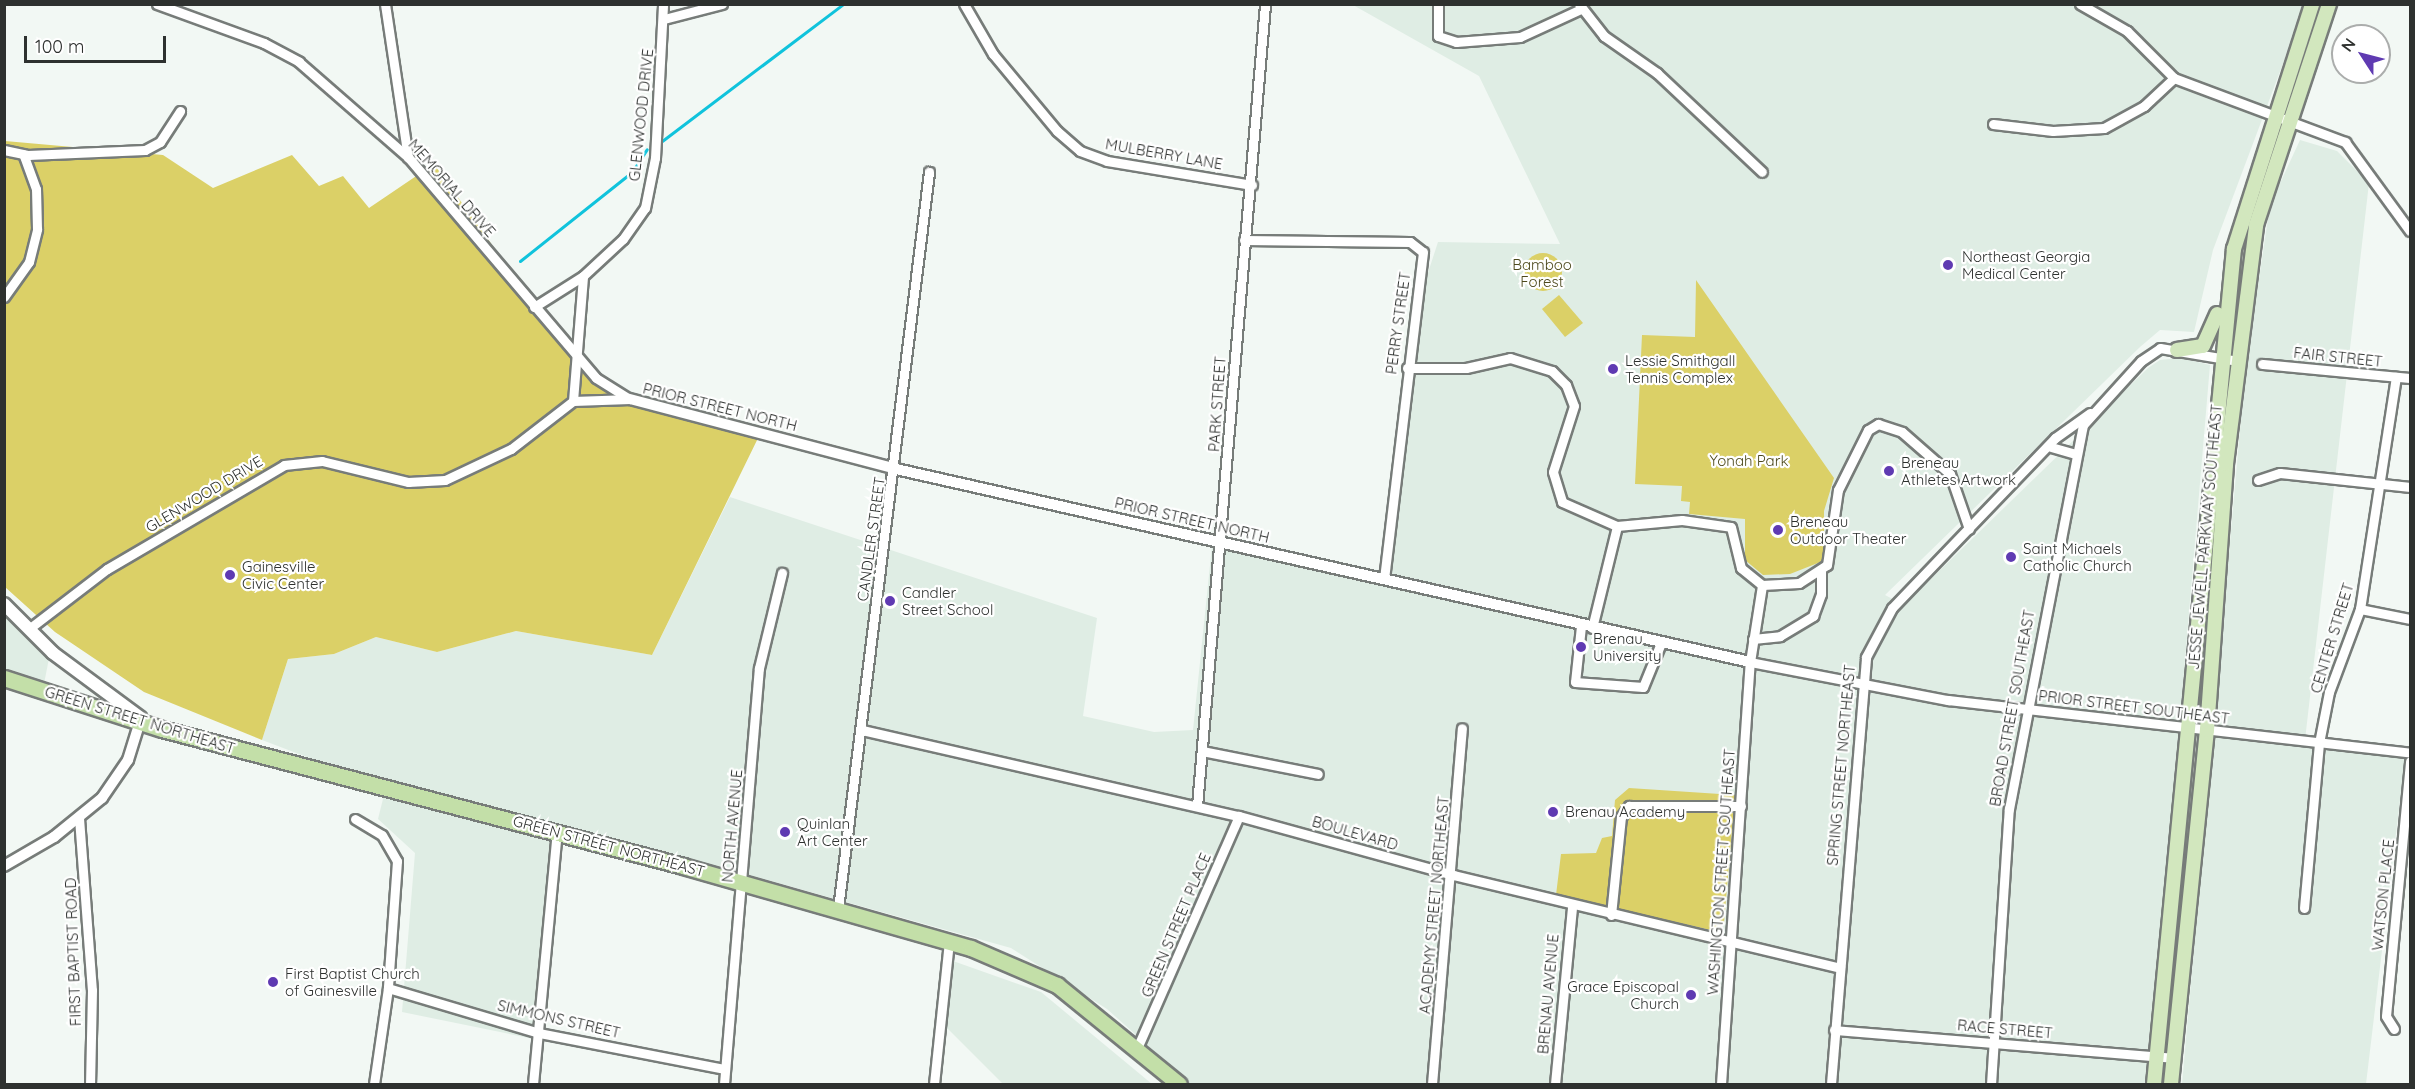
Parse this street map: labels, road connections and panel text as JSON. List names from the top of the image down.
{
  "streets": {
    "highway": ["GREEN STREET NORTHEAST"],
    "main road": ["JESSE JEWELL PARKWAY SOUTHEAST"],
    "street": [
      "GLENWOOD DRIVE",
      "MULBERRY LANE",
      "MEMORIAL DRIVE",
      "PERRY STREET",
      "FAIR STREET",
      "PARK STREET",
      "PRIOR STREET NORTH",
      "CANDLER STREET",
      "CENTER STREET",
      "PRIOR STREET SOUTHEAST",
      "BROAD STREET SOUTHEAST",
      "SPRING STREET NORTHEAST",
      "NORTH AVENUE",
      "BOULEVARD",
      "WASHINGTON STREET SOUTHEAST",
      "WATSON PLACE",
      "ACADEMY STREET NORTHEAST",
      "GREEN STREET PLACE",
      "FIRST BAPTIST ROAD",
      "BRENAU AVENUE",
      "SIMMONS STREET",
      "RACE STREET"
    ]
  },
  "crossings": [
    ["GLENWOOD DRIVE", "MEMORIAL DRIVE"],
    ["MULBERRY LANE", "PARK STREET"],
    ["MEMORIAL DRIVE", "PRIOR STREET NORTH"],
    ["PERRY STREET", "PARK STREET"],
    ["PERRY STREET", "PRIOR STREET NORTH"],
    ["FAIR STREET", "CENTER STREET"],
    ["PARK STREET", "PRIOR STREET NORTH"],
    ["PARK STREET", "BOULEVARD"],
    ["PRIOR STREET NORTH", "CANDLER STREET"],
    ["PRIOR STREET NORTH", "PRIOR STREET SOUTHEAST"],
    ["PRIOR STREET NORTH", "WASHINGTON STREET SOUTHEAST"],
    ["JESSE JEWELL PARKWAY SOUTHEAST", "PRIOR STREET SOUTHEAST"],
    ["JESSE JEWELL PARKWAY SOUTHEAST", "SPRING STREET NORTHEAST"],
    ["JESSE JEWELL PARKWAY SOUTHEAST", "RACE STREET"],
    ["CANDLER STREET", "GREEN STREET NORTHEAST"],
    ["CANDLER STREET", "BOULEVARD"],
    ["CENTER STREET", "PRIOR STREET SOUTHEAST"],
    ["PRIOR STREET SOUTHEAST", "BROAD STREET SOUTHEAST"],
    ["PRIOR STREET SOUTHEAST", "SPRING STREET NORTHEAST"],
    ["PRIOR STREET SOUTHEAST", "WASHINGTON STREET SOUTHEAST"],
    ["BROAD STREET SOUTHEAST", "SPRING STREET NORTHEAST"],
    ["BROAD STREET SOUTHEAST", "RACE STREET"],
    ["GREEN STREET NORTHEAST", "NORTH AVENUE"],
    ["GREEN STREET NORTHEAST", "GREEN STREET PLACE"],
    ["SPRING STREET NORTHEAST", "BOULEVARD"],
    ["SPRING STREET NORTHEAST", "RACE STREET"],
    ["NORTH AVENUE", "SIMMONS STREET"],
    ["BOULEVARD", "WASHINGTON STREET SOUTHEAST"],
    ["BOULEVARD", "ACADEMY STREET NORTHEAST"],
    ["BOULEVARD", "GREEN STREET PLACE"],
    ["BOULEVARD", "BRENAU AVENUE"]
  ],
  "parks": ["Bamboo Forest", "Yonah Park"],
  "places": [
    "Northeast Georgia Medical Center",
    "Lessie Smithgall Tennis Complex",
    "Breneau Athletes Artwork",
    "Breneau Outdoor Theater",
    "Saint Michaels Catholic Church",
    "Gainesville Civic Center",
    "Candler Street School",
    "Brenau University",
    "Brenau Academy",
    "Quinlan Art Center",
    "First Baptist Church of Gainesville",
    "Grace Episcopal Church"
  ],
  "scale_bar": "100 m",
  "north": "top left"
}
